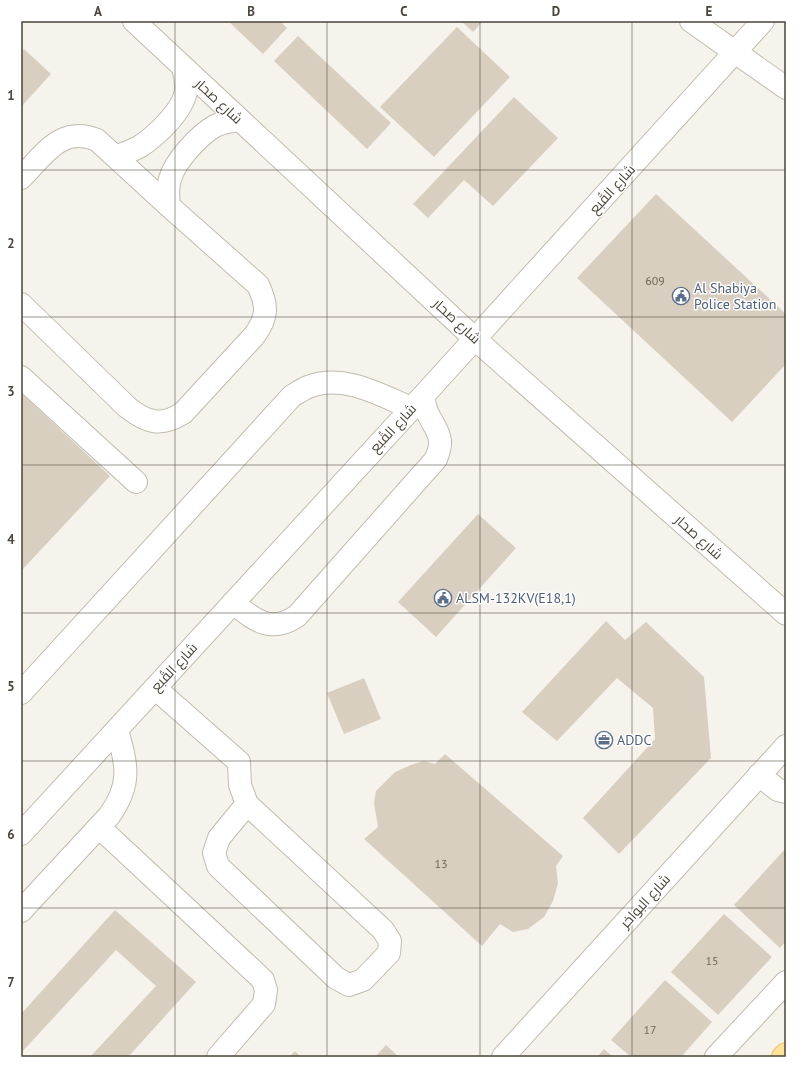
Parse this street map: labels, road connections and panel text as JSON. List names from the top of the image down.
{
  "streets": {
    "street": ["شارع صحار", "شارع القُبع", "شارع البواخر"]
  },
  "crossings": [
    ["شارع صحار", "شارع القُبع"]
  ],
  "places": {
    "public building": ["Al Shabiya Police Station", "ALSM-132KV(E18,1)"],
    "office": ["ADDC"]
  },
  "house_numbers": [
    "609",
    "13",
    "15",
    "17"
  ],
  "grid": {
    "columns": [
      "A",
      "B",
      "C",
      "D",
      "E"
    ],
    "rows": [
      "1",
      "2",
      "3",
      "4",
      "5",
      "6",
      "7"
    ]
  }
}
